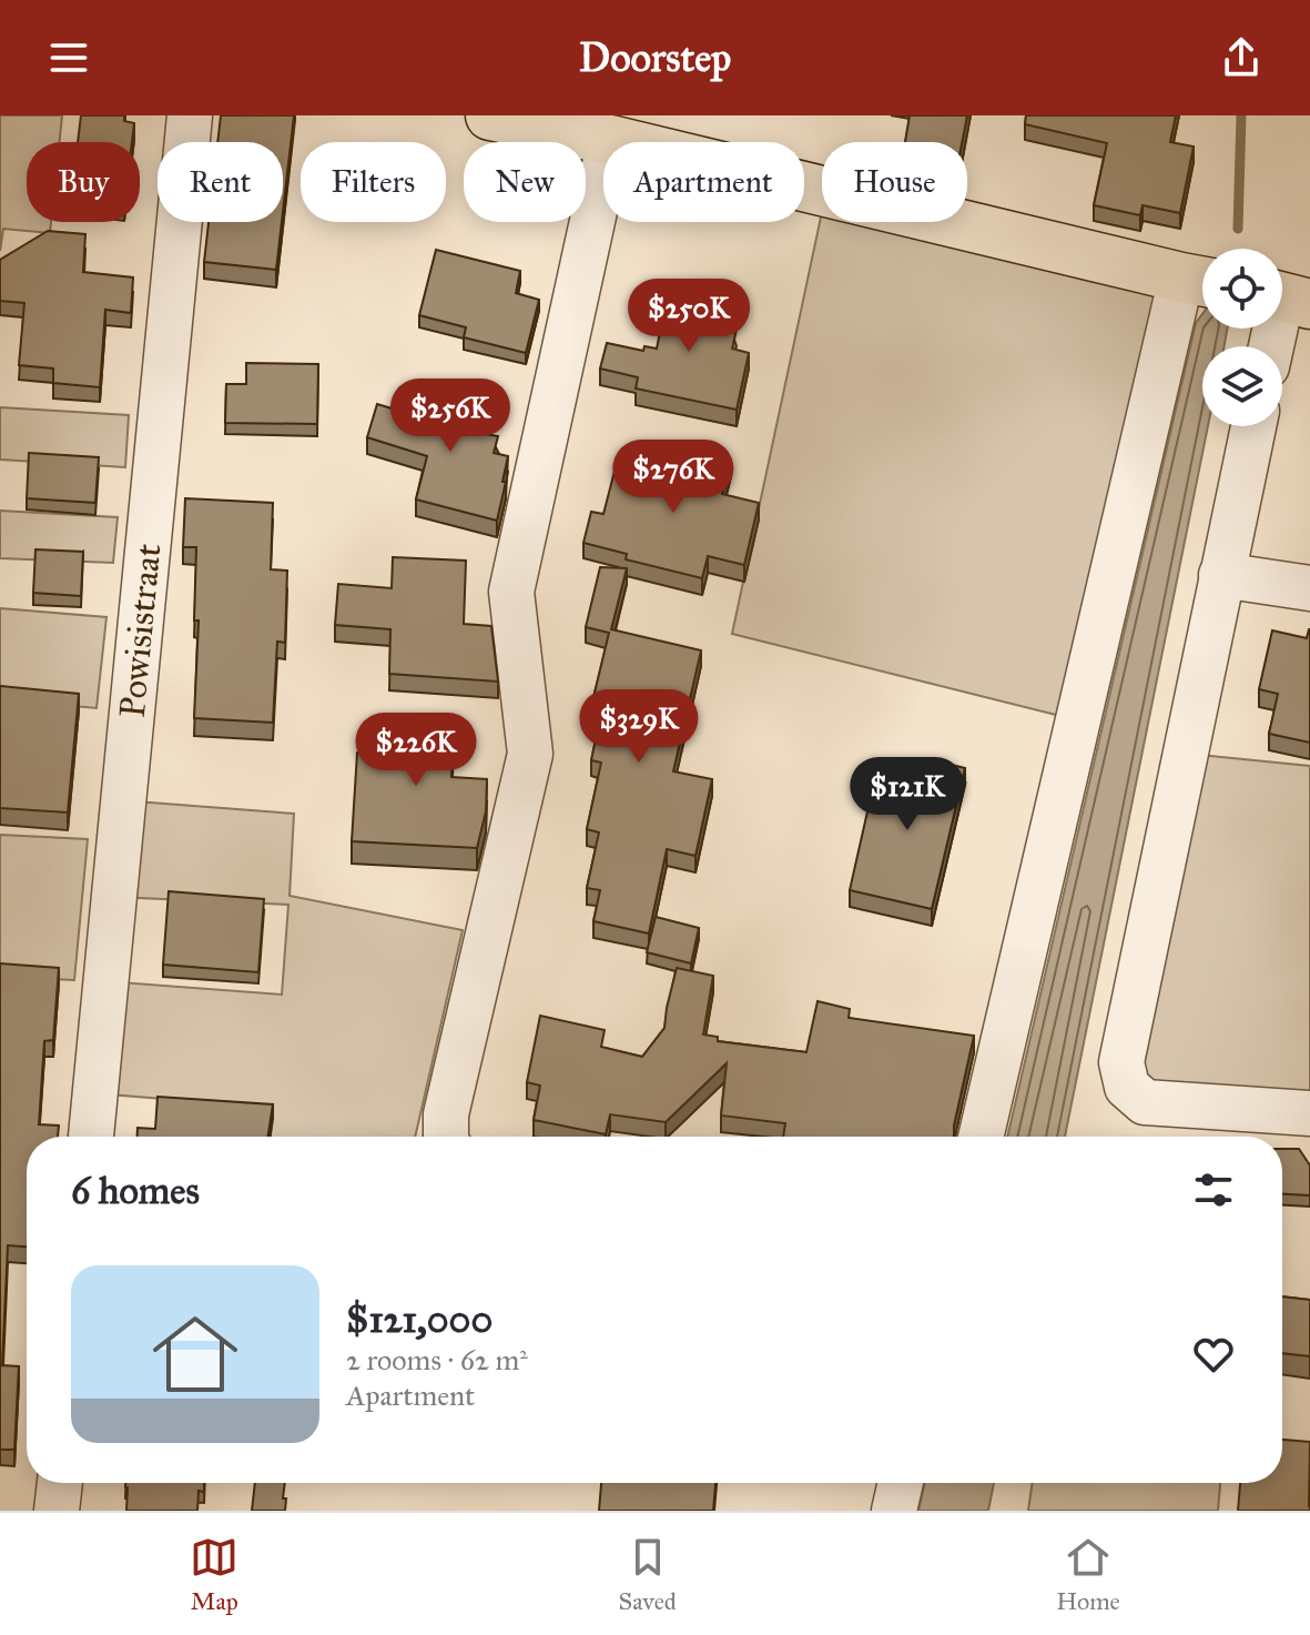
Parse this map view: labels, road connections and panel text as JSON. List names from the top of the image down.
{
  "streets": {
    "street": ["Powisistraat"]
  },
  "page": {
    "header": "Doorstep",
    "chip": [
      "Buy",
      "Rent",
      "Filters",
      "New",
      "Apartment",
      "House"
    ],
    "price": [
      "$250K",
      "$256K",
      "$276K",
      "$329K",
      "$226K",
      "$121K"
    ],
    "heading": "6 homes",
    "list": [
      {
        "name": "$121,000",
        "note": "2 rooms · 62 m² · Apartment"
      }
    ],
    "tabs": ["Map", "Saved", "Home"]
  }
}
